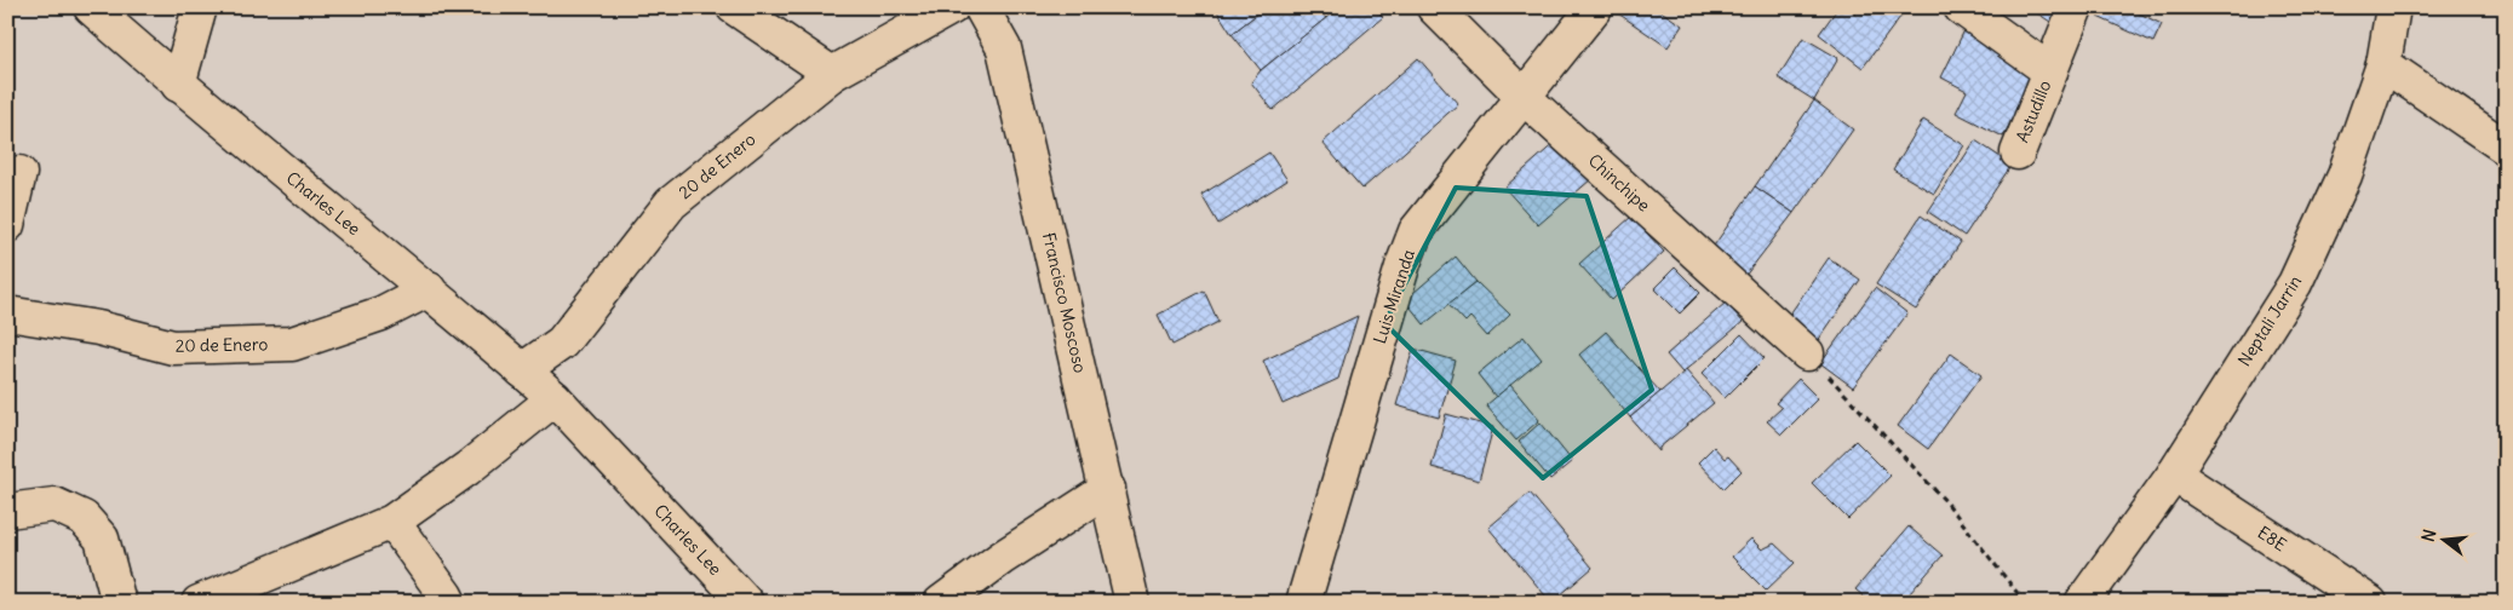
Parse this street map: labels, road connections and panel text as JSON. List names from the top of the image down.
{
  "streets": {
    "street": [
      "Astudillo",
      "20 de Enero",
      "Chinchipe",
      "Charles Lee",
      "Luis Miranda",
      "Francisco Moscoso",
      "Neptali Jarrin",
      "E8E"
    ]
  },
  "crossings": [
    ["20 de Enero", "Charles Lee"],
    ["Chinchipe", "Luis Miranda"],
    ["Neptali Jarrin", "E8E"]
  ],
  "north": "left"
}
